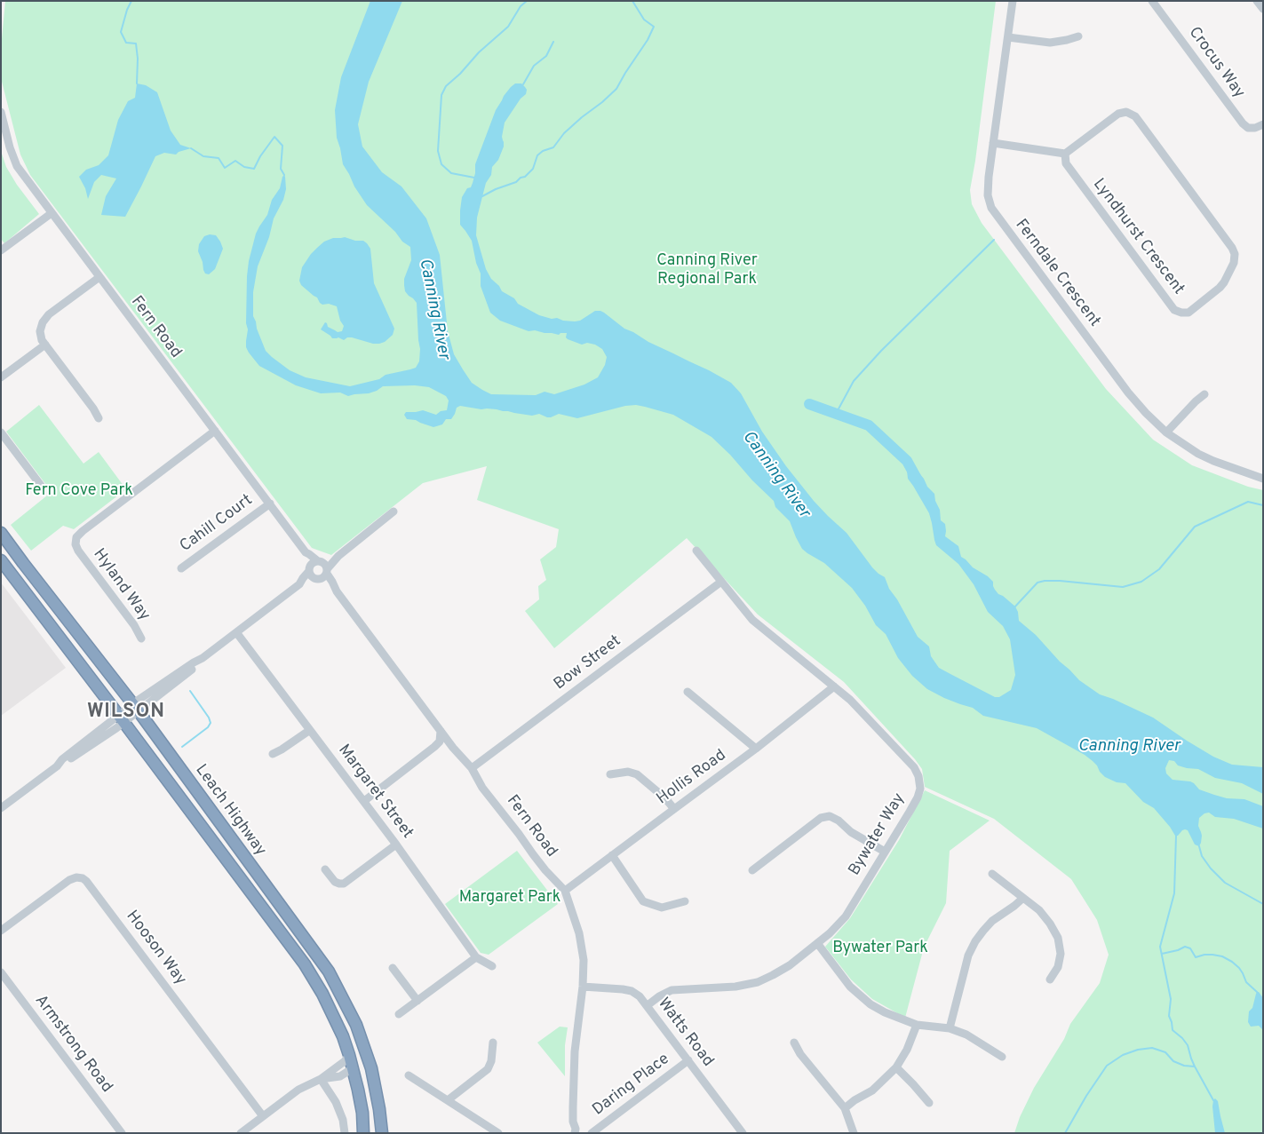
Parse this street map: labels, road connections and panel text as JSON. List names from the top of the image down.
{
  "streets": {
    "highway": ["Leach Highway"],
    "street": [
      "Crocus Way",
      "Lyndhurst Crescent",
      "Ferndale Crescent",
      "Fern Road",
      "Cahill Court",
      "Hyland Way",
      "Bow Street",
      "Hollis Road",
      "Margaret Street",
      "Bywater Way",
      "Hooson Way",
      "Watts Road",
      "Armstrong Road",
      "Daring Place"
    ]
  },
  "crossings": [
    ["Fern Road", "Cahill Court"],
    ["Fern Road", "Hyland Way"],
    ["Fern Road", "Bow Street"],
    ["Fern Road", "Hollis Road"],
    ["Fern Road", "Watts Road"],
    ["Bow Street", "Bywater Way"],
    ["Hollis Road", "Bywater Way"],
    ["Bywater Way", "Watts Road"],
    ["Watts Road", "Daring Place"]
  ],
  "districts": ["WILSON"],
  "water": ["Canning River"],
  "parks": [
    "Canning River Regional Park",
    "Fern Cove Park",
    "Margaret Park",
    "Bywater Park"
  ]
}
